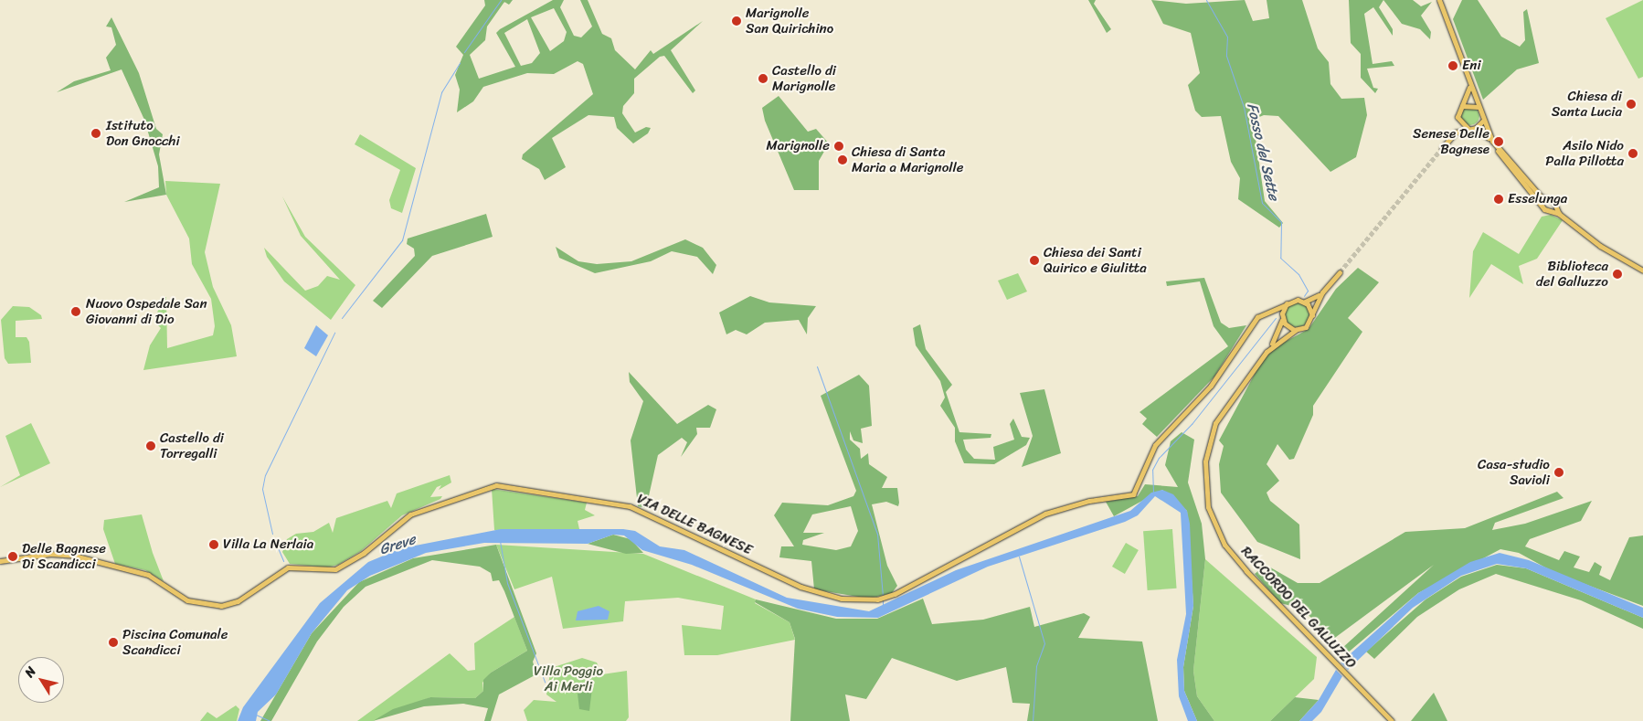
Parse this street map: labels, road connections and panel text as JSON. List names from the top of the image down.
{
  "streets": {
    "main road": ["VIA DELLE BAGNESE", "RACCORDO DEL GALLUZZO"]
  },
  "crossings": [
    ["VIA DELLE BAGNESE", "RACCORDO DEL GALLUZZO"]
  ],
  "water": ["Fosso del Sette", "Greve"],
  "parks": ["Villa Poggio Ai Merli"],
  "places": [
    "Marignolle San Quirichino",
    "Eni",
    "Castello di Marignolle",
    "Chiesa di Santa Lucia",
    "Istituto Don Gnocchi",
    "Senese Delle Bagnese",
    "Marignolle",
    "Asilo Nido Palla Pillotta",
    "Chiesa di Santa Maria a Marignolle",
    "Esselunga",
    "Chiesa dei Santi Quirico e Giulitta",
    "Biblioteca del Galluzzo",
    "Nuovo Ospedale San Giovanni di Dio",
    "Castello di Torregalli",
    "Casa-studio Savioli",
    "Villa La Nerlaia",
    "Delle Bagnese Di Scandicci",
    "Piscina Comunale Scandicci"
  ],
  "north": "top left"
}
